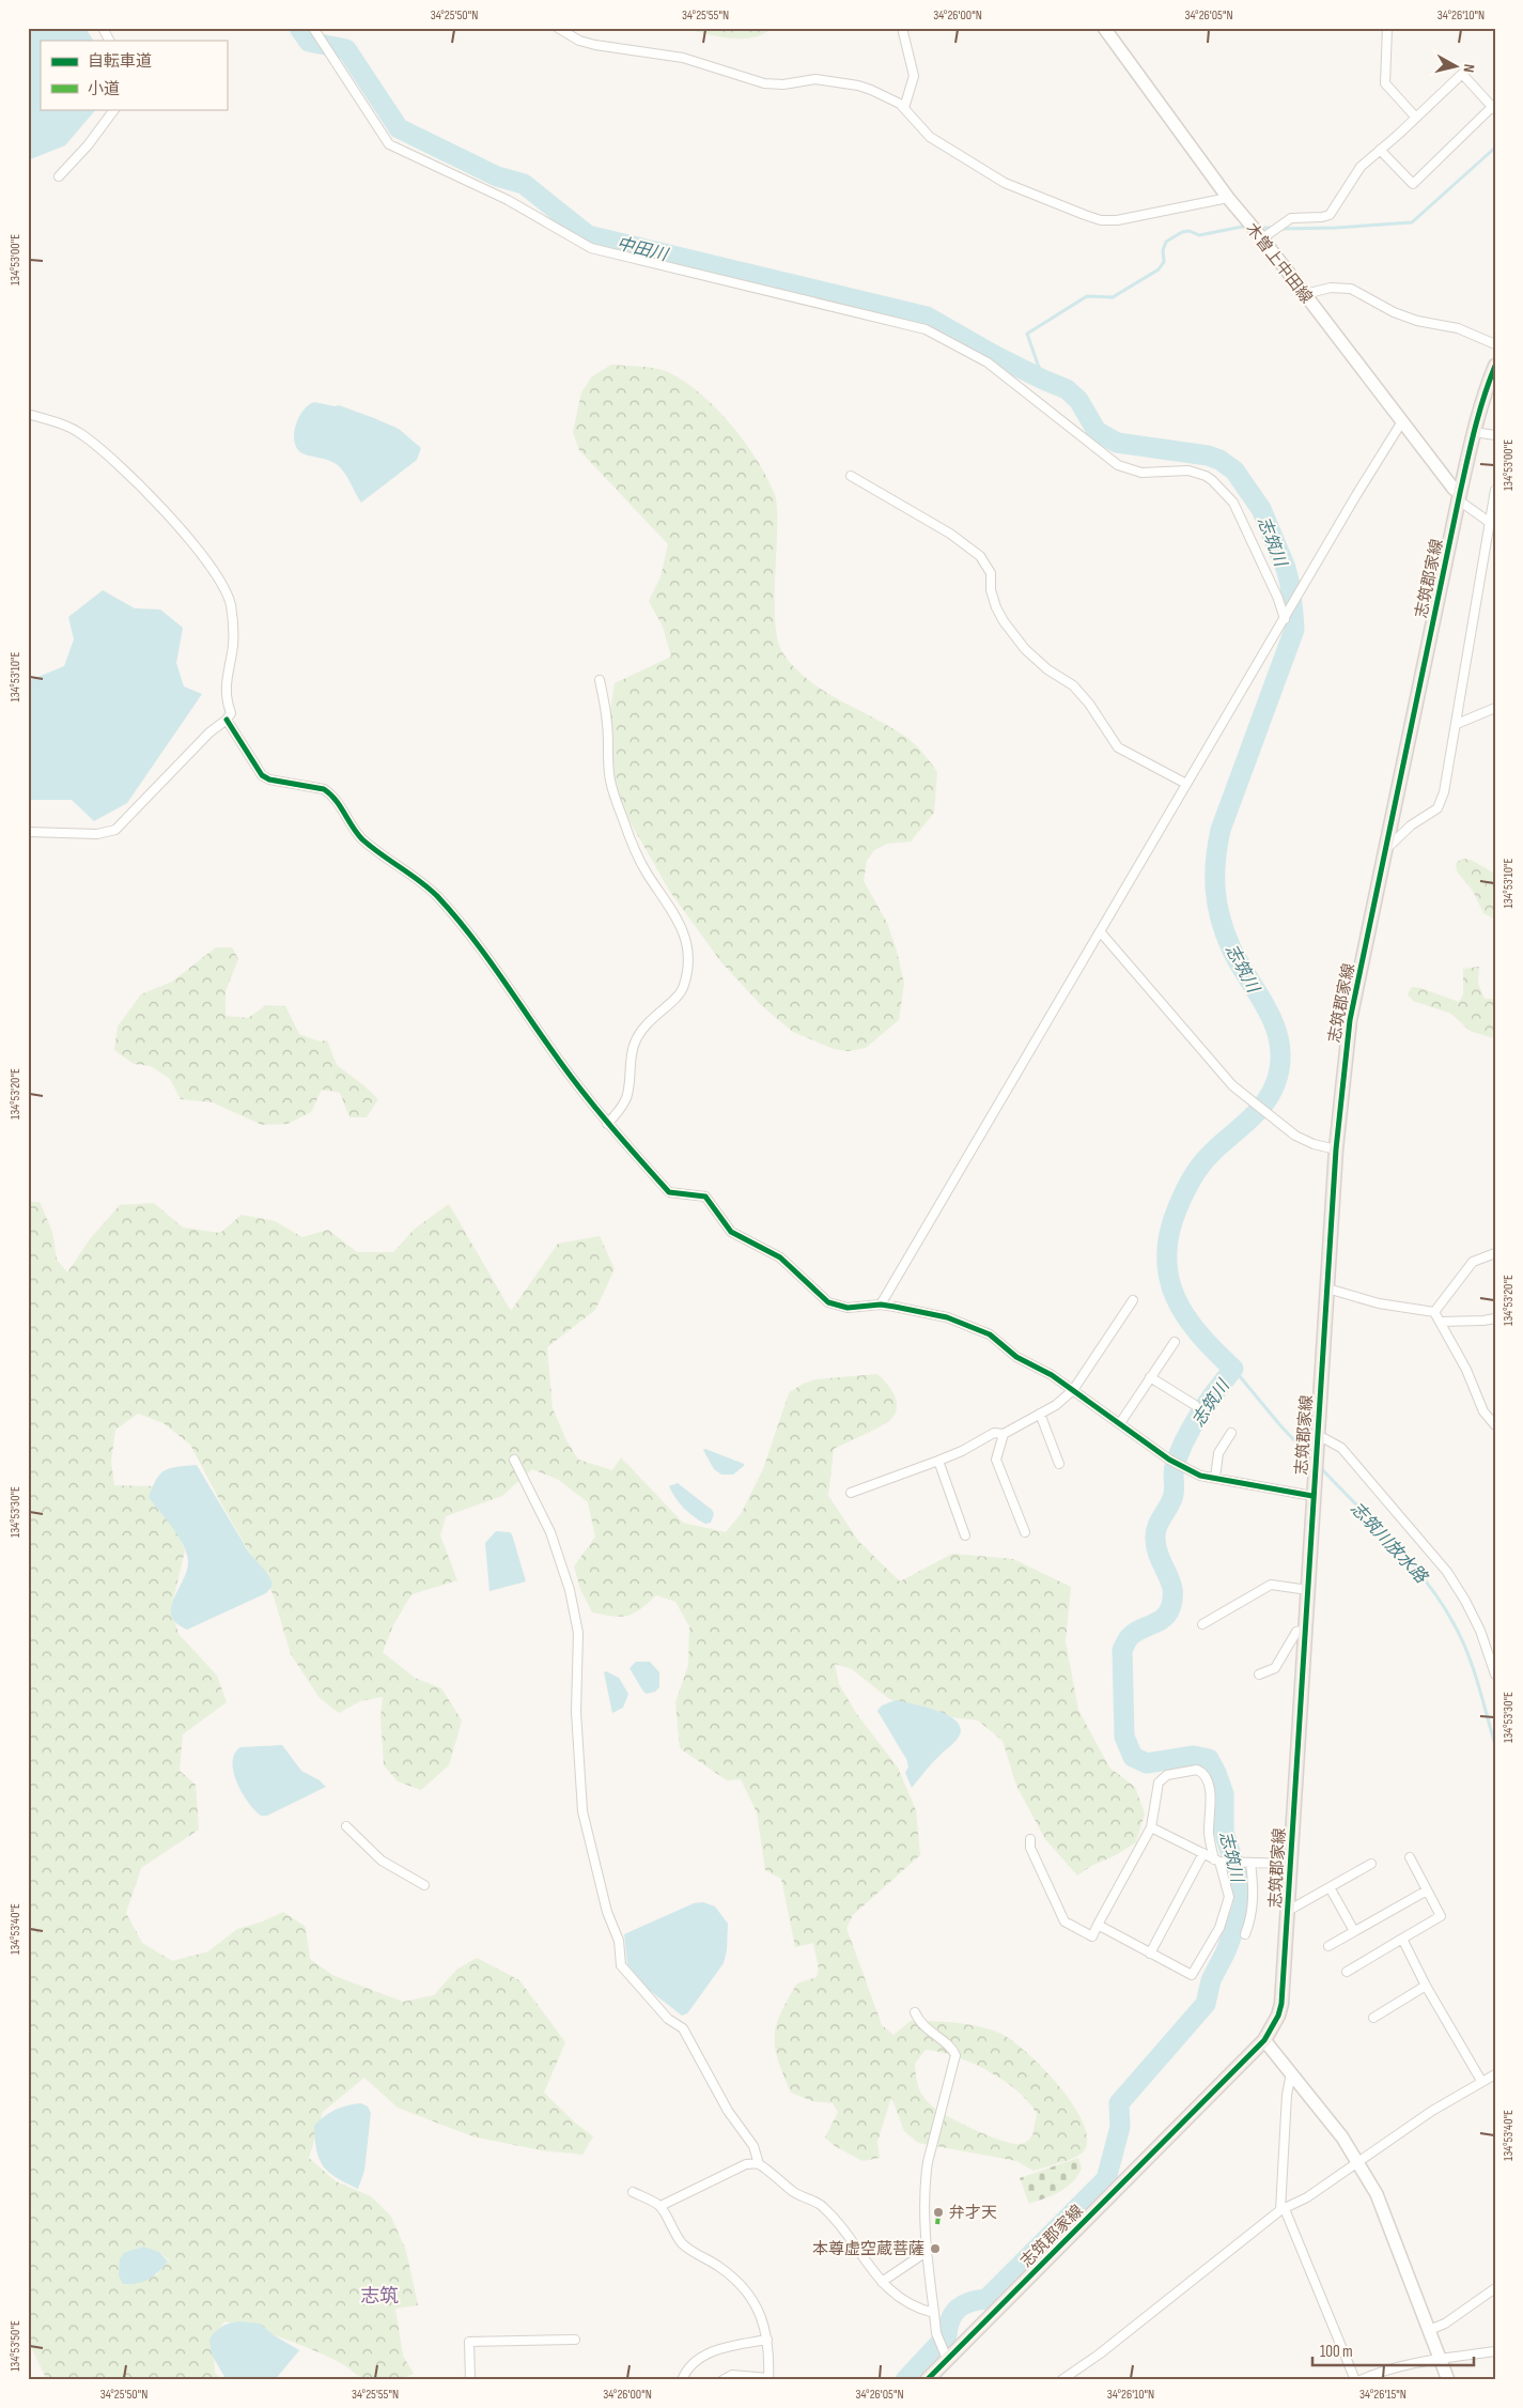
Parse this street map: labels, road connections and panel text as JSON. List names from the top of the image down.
{
  "streets": {
    "main road": ["木曽上中田線", "志筑郡家線"]
  },
  "crossings": [
    ["木曽上中田線", "志筑郡家線"]
  ],
  "districts": ["志筑"],
  "water": ["中田川", "志筑川", "志筑川放水路"],
  "places": ["弁才天", "本尊虚空蔵菩薩"],
  "legend": ["自転車道", "小道"],
  "scale_bar": "100 m",
  "north": "right",
  "coordinates": [
    "34°25'50\"N",
    "34°25'55\"N",
    "34°26'00\"N",
    "34°26'05\"N",
    "34°26'10\"N",
    "134°53'00\"E",
    "134°53'10\"E",
    "134°53'20\"E",
    "134°53'30\"E",
    "134°53'40\"E",
    "134°53'50\"E",
    "34°26'15\"N"
  ]
}
